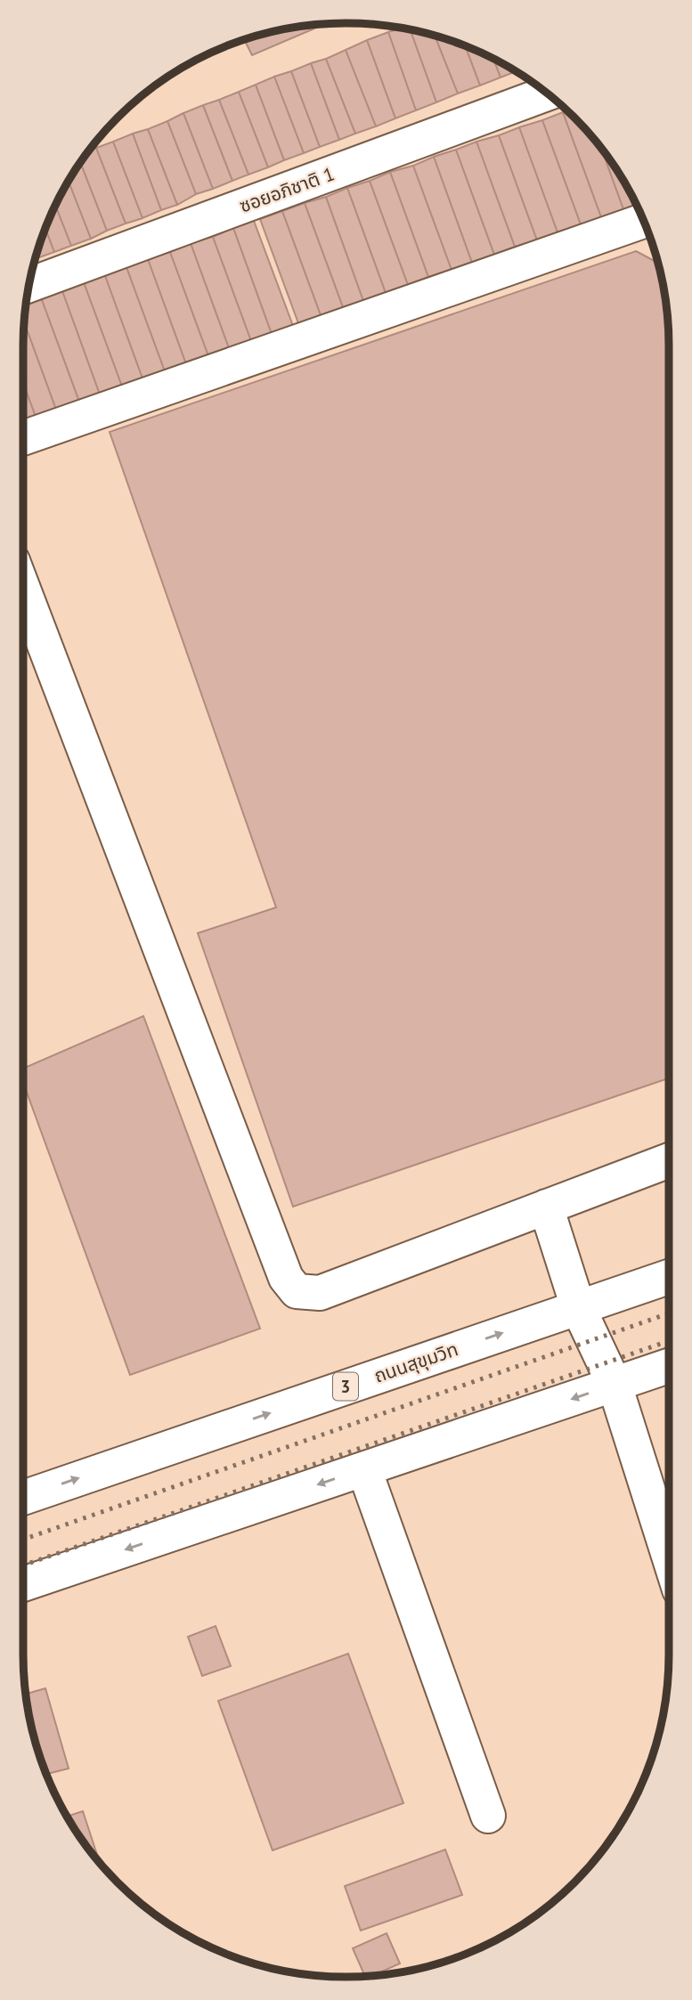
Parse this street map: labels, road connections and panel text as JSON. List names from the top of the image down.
{
  "streets": {
    "main road": ["ซอยอภิชาติ 1", "ถนนสุขุมวิท", "3"]
  }
}
